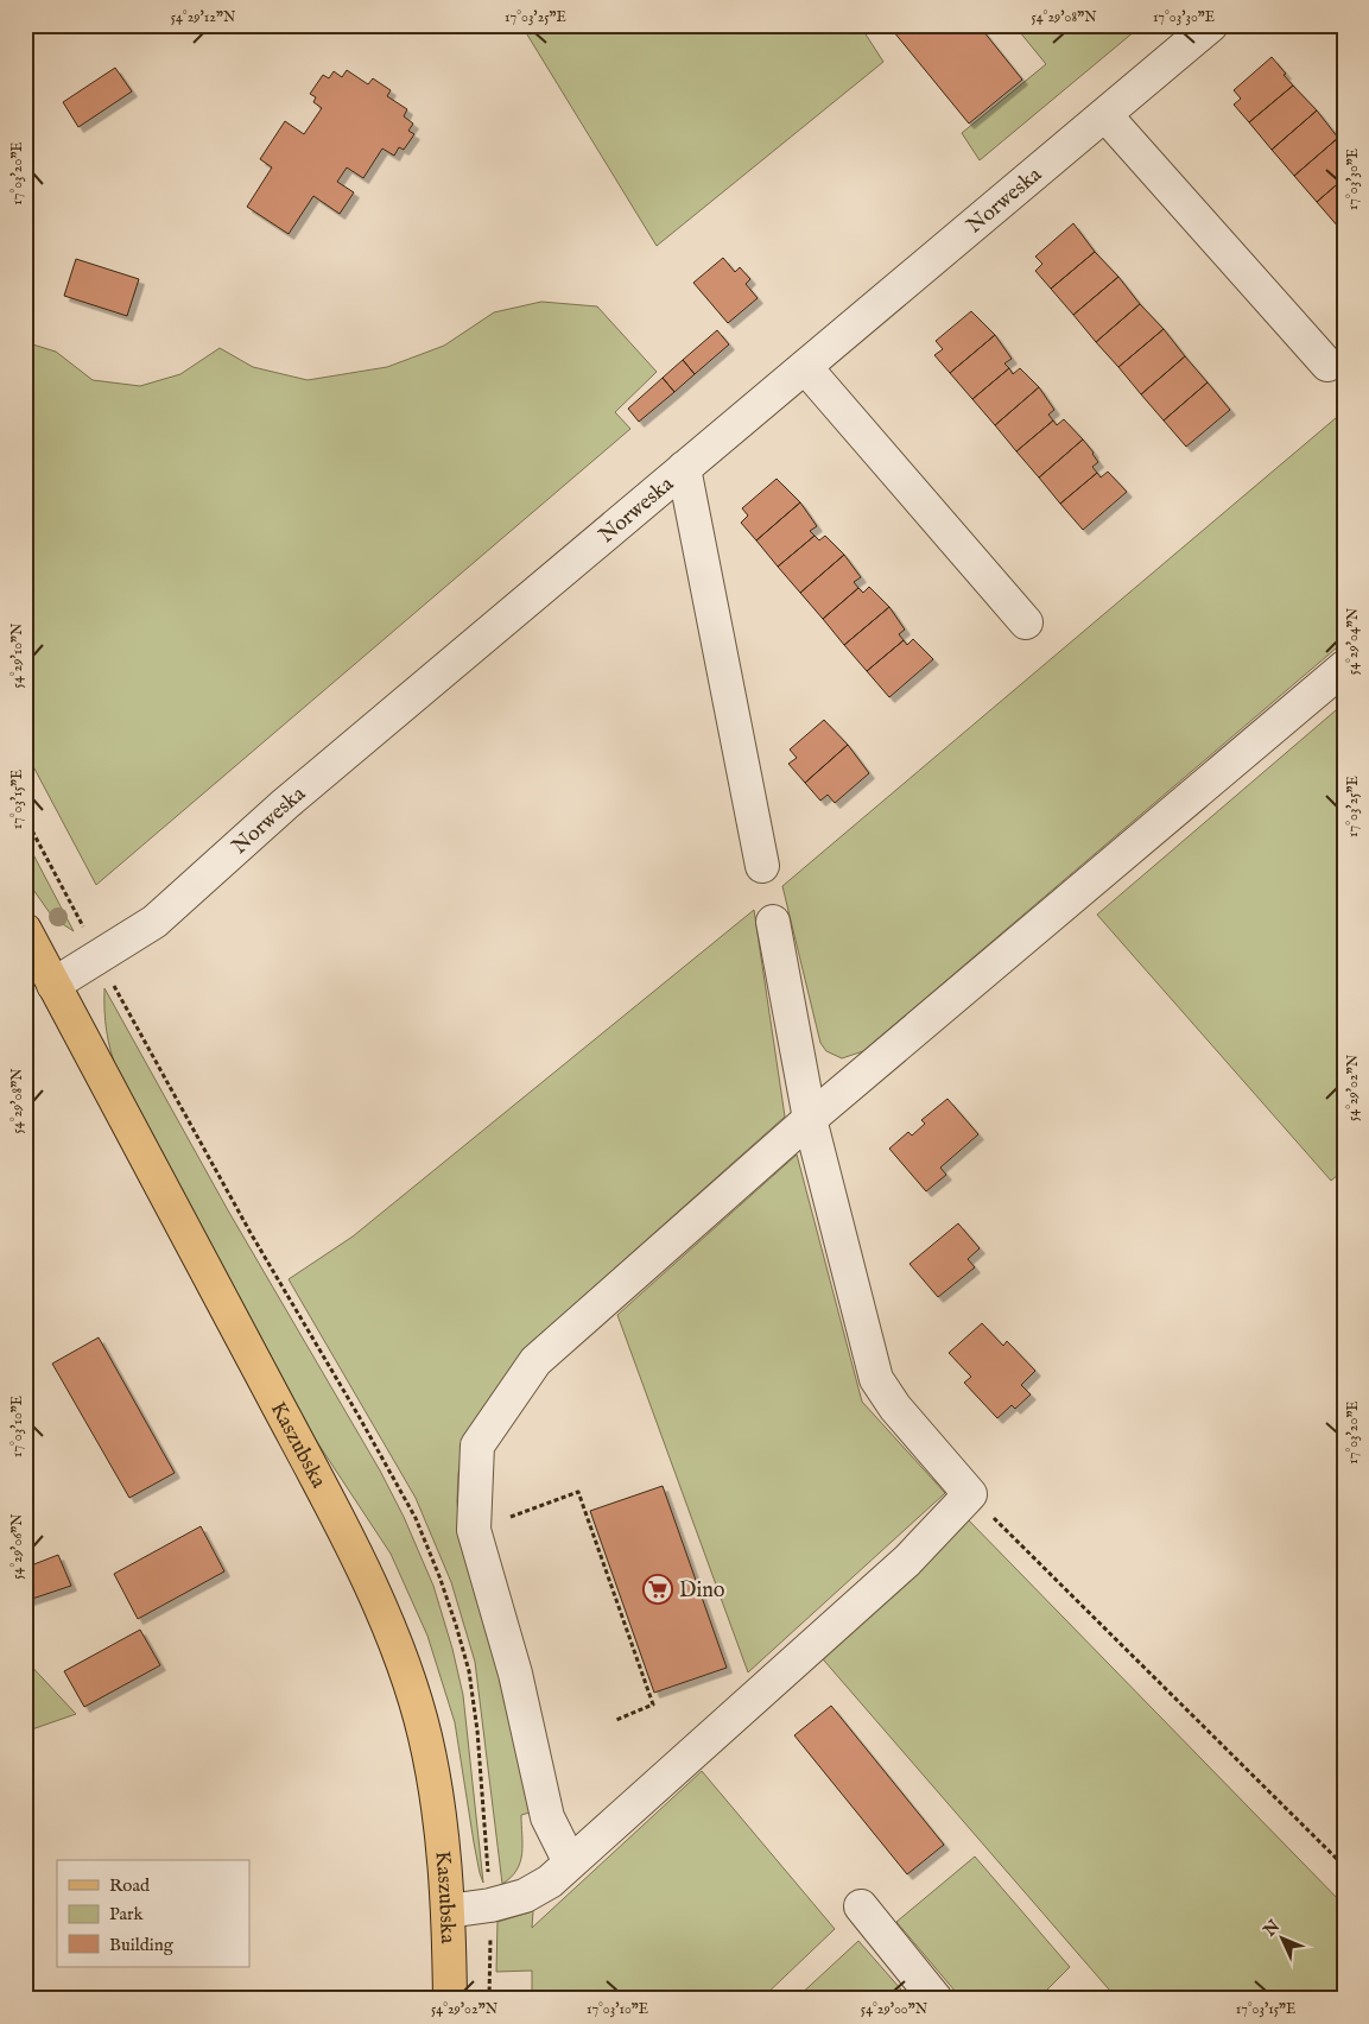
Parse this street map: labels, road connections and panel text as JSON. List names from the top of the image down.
{
  "streets": {
    "main road": ["Kaszubska"],
    "street": ["Norweska"]
  },
  "crossings": [
    ["Norweska", "Kaszubska"]
  ],
  "places": {
    "supermarket": ["Dino"]
  },
  "legend": ["Road", "Park", "Building"],
  "north": "top left",
  "coordinates": [
    "54°29'12\"N",
    "17°03'25\"E",
    "54°29'08\"N",
    "17°03'30\"E",
    "17°03'20\"E",
    "54°29'04\"N",
    "54°29'10\"N",
    "17°03'15\"E",
    "54°29'02\"N",
    "17°03'10\"E",
    "54°29'06\"N",
    "54°29'00\"N"
  ]
}
